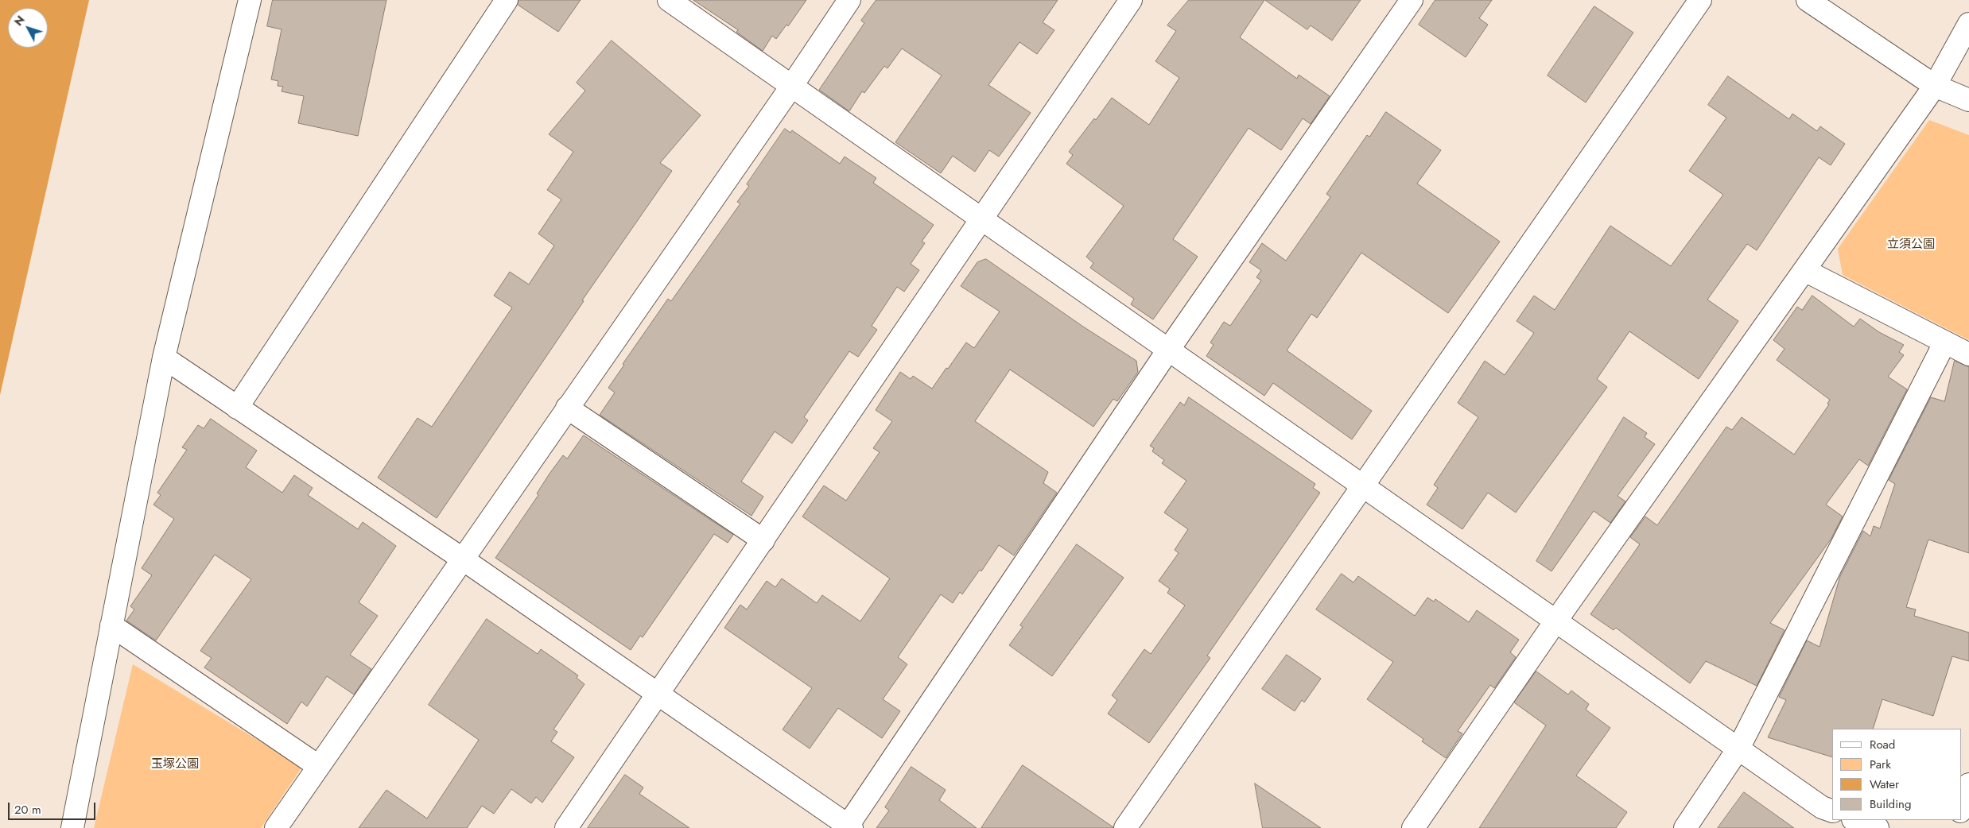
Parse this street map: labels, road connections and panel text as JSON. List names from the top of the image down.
{
  "parks": ["立須公園", "玉塚公園"],
  "legend": [
    "Road",
    "Park",
    "Water",
    "Building"
  ],
  "scale_bar": "20 m",
  "north": "top left"
}
